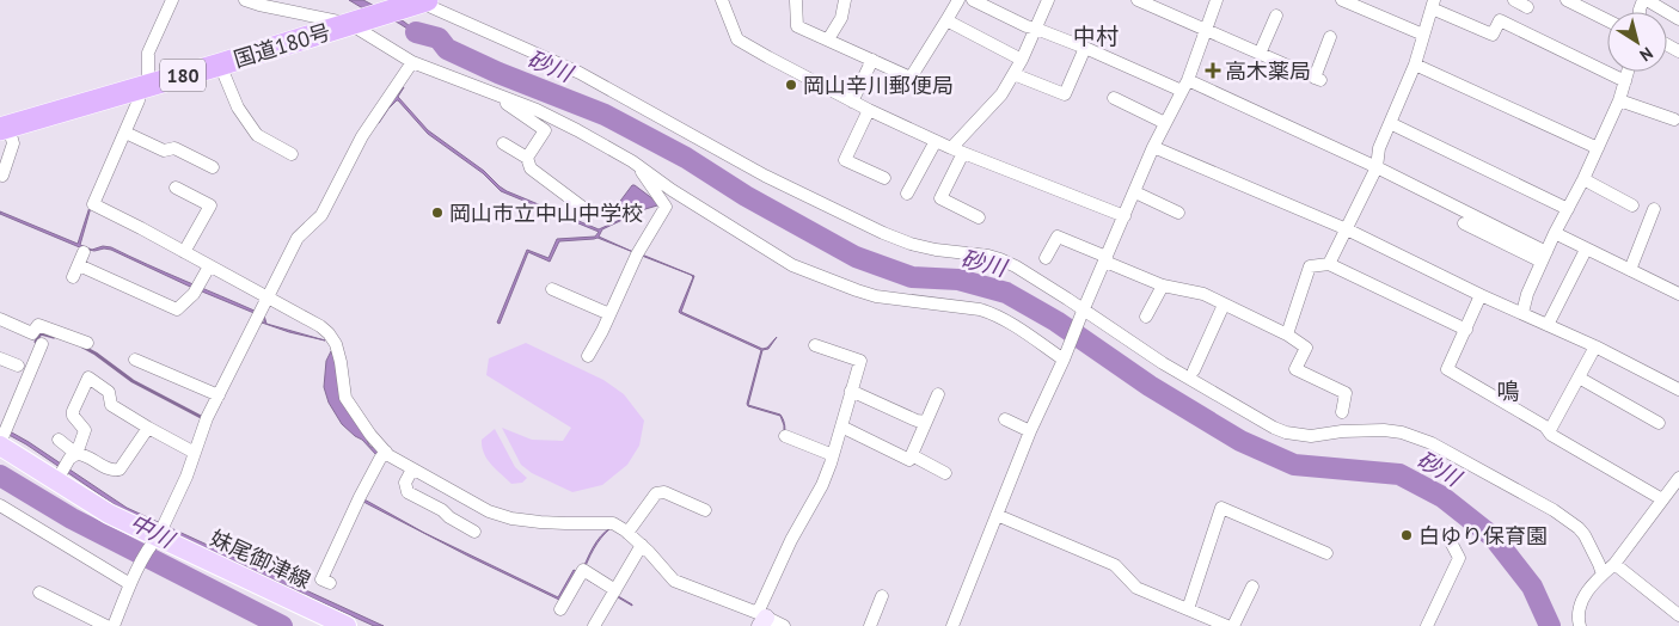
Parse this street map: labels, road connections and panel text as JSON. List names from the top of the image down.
{
  "streets": {
    "highway": ["国道180号", "180"],
    "main road": ["妹尾御津線"]
  },
  "districts": ["中村", "鳴"],
  "water": ["砂川", "中川"],
  "places": {
    "health": ["高木薬局"],
    "other": ["岡山辛川郵便局", "岡山市立中山中学校", "白ゆり保育園"]
  },
  "north": "bottom right"
}
